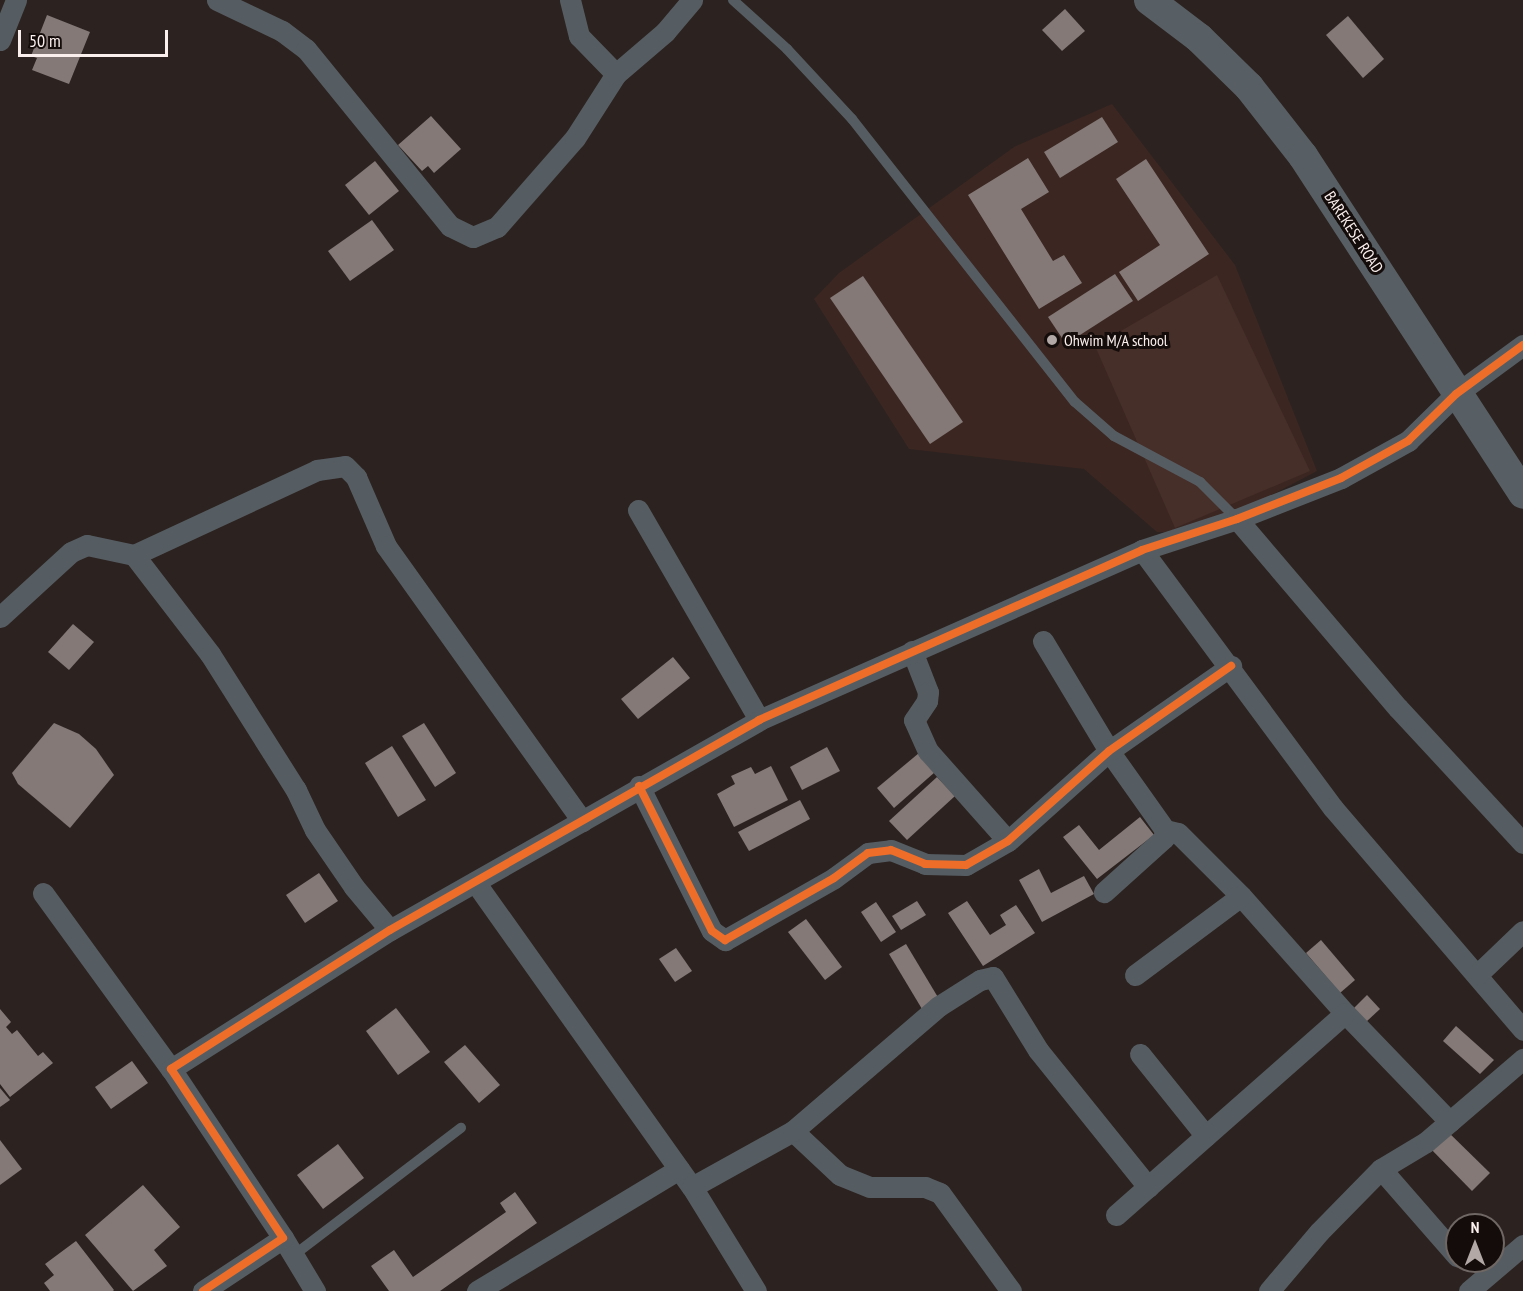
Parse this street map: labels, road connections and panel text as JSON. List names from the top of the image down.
{
  "streets": {
    "main road": ["BAREKESE ROAD"]
  },
  "places": ["Ohwim M/A school"],
  "scale_bar": "50 m",
  "north": "top"
}
